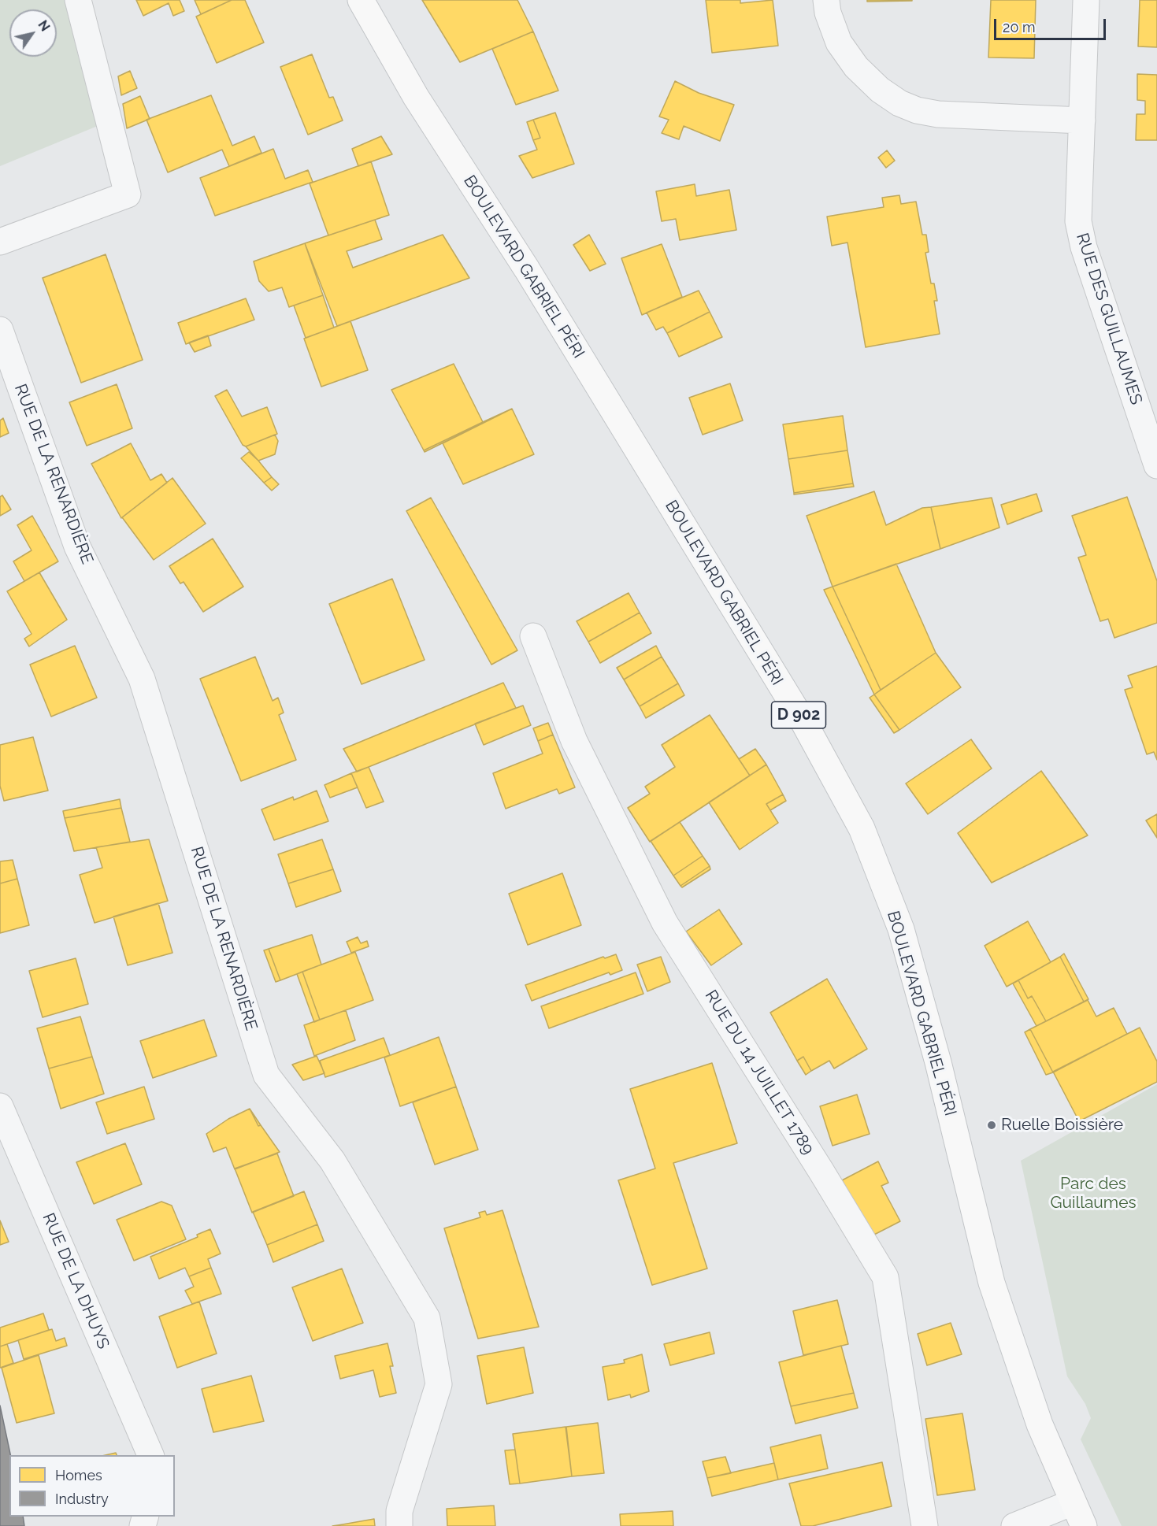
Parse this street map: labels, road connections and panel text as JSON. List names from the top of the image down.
{
  "streets": {
    "main road": ["BOULEVARD GABRIEL PÉRI", "D 902"],
    "street": [
      "RUE DES GUILLAUMES",
      "RUE DE LA RENARDIÈRE",
      "RUE DU 14 JUILLET 1789",
      "RUE DE LA DHUYS"
    ]
  },
  "parks": ["Parc des Guillaumes"],
  "places": ["Ruelle Boissière"],
  "legend": ["Homes", "Industry"],
  "scale_bar": "20 m",
  "north": "top right"
}
